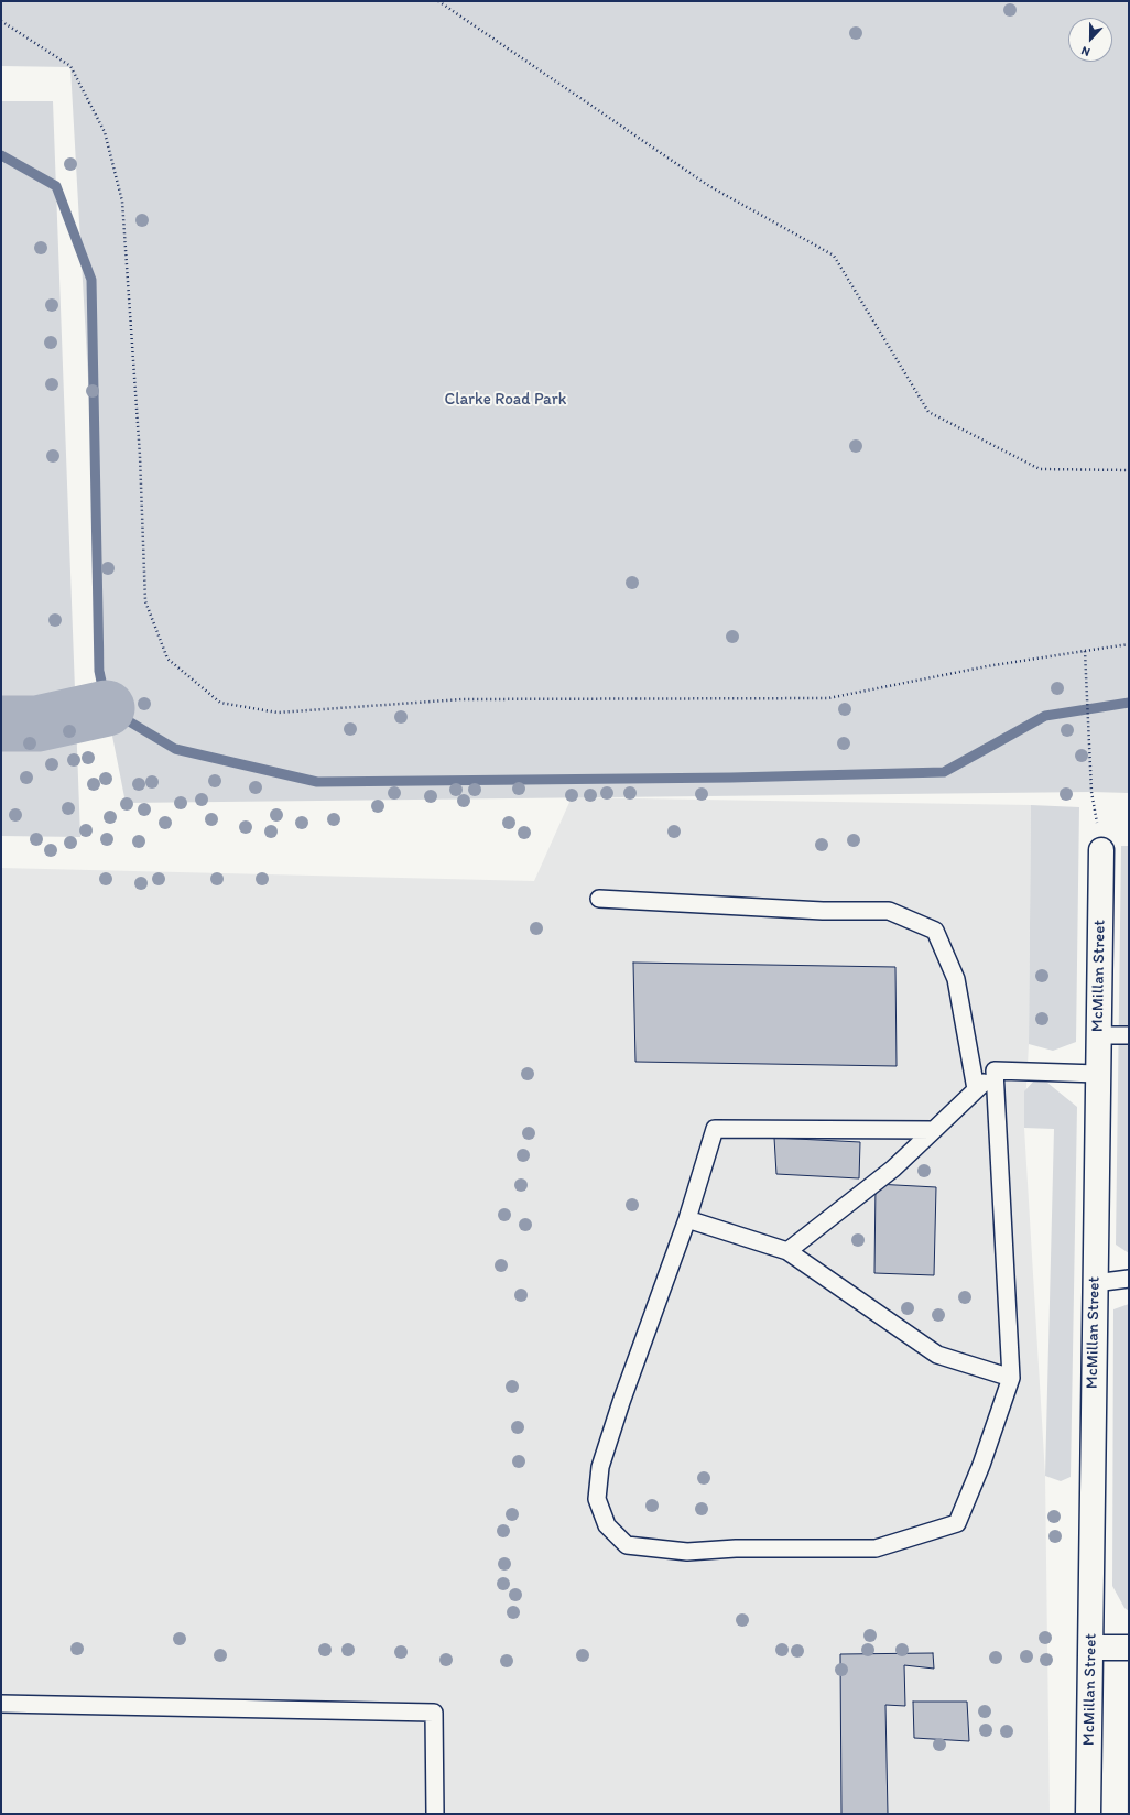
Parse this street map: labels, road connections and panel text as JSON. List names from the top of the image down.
{
  "streets": {
    "street": ["McMillan Street"]
  },
  "parks": ["Clarke Road Park"],
  "north": "bottom"
}
